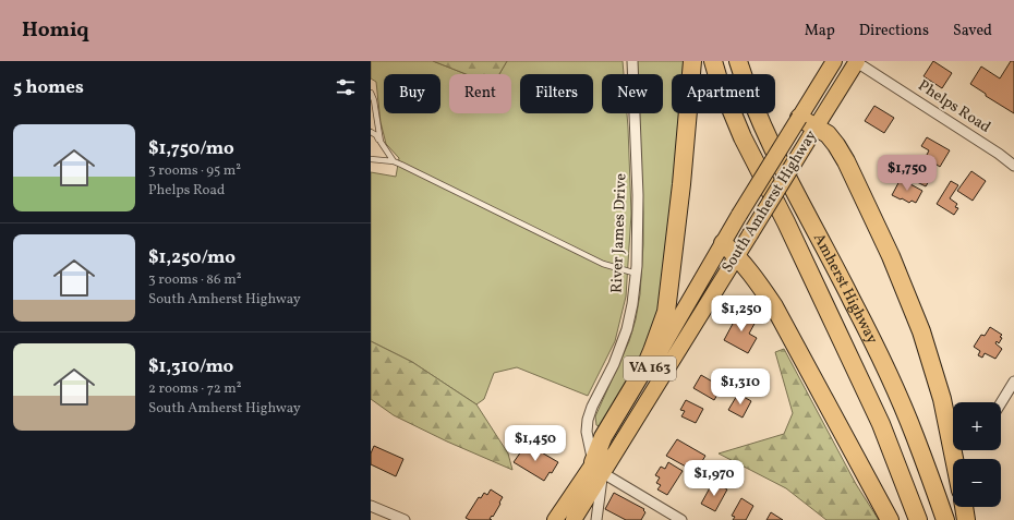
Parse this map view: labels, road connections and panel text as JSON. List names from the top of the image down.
{
  "streets": {
    "highway": ["Amherst Highway"],
    "main road": ["South Amherst Highway", "VA 163"],
    "street": ["Phelps Road", "River James Drive"]
  },
  "crossings": [
    ["Phelps Road", "South Amherst Highway"],
    ["South Amherst Highway", "River James Drive"]
  ],
  "page": {
    "header": "Homiq",
    "nav": ["Map", "Directions", "Saved"],
    "heading": "5 homes",
    "chip": [
      "Buy",
      "Rent",
      "Filters",
      "New",
      "Apartment"
    ],
    "list": [
      {
        "name": "$1,750/mo",
        "note": "3 rooms · 95 m² · Phelps Road"
      },
      {
        "name": "$1,250/mo",
        "note": "3 rooms · 86 m² · South Amherst Highway"
      },
      {
        "name": "$1,310/mo",
        "note": "2 rooms · 72 m² · South Amherst Highway"
      }
    ],
    "price": [
      "$1,750",
      "$1,250",
      "$1,310",
      "$1,450",
      "$1,970"
    ],
    "map_buttons": ["+", "−"]
  }
}
